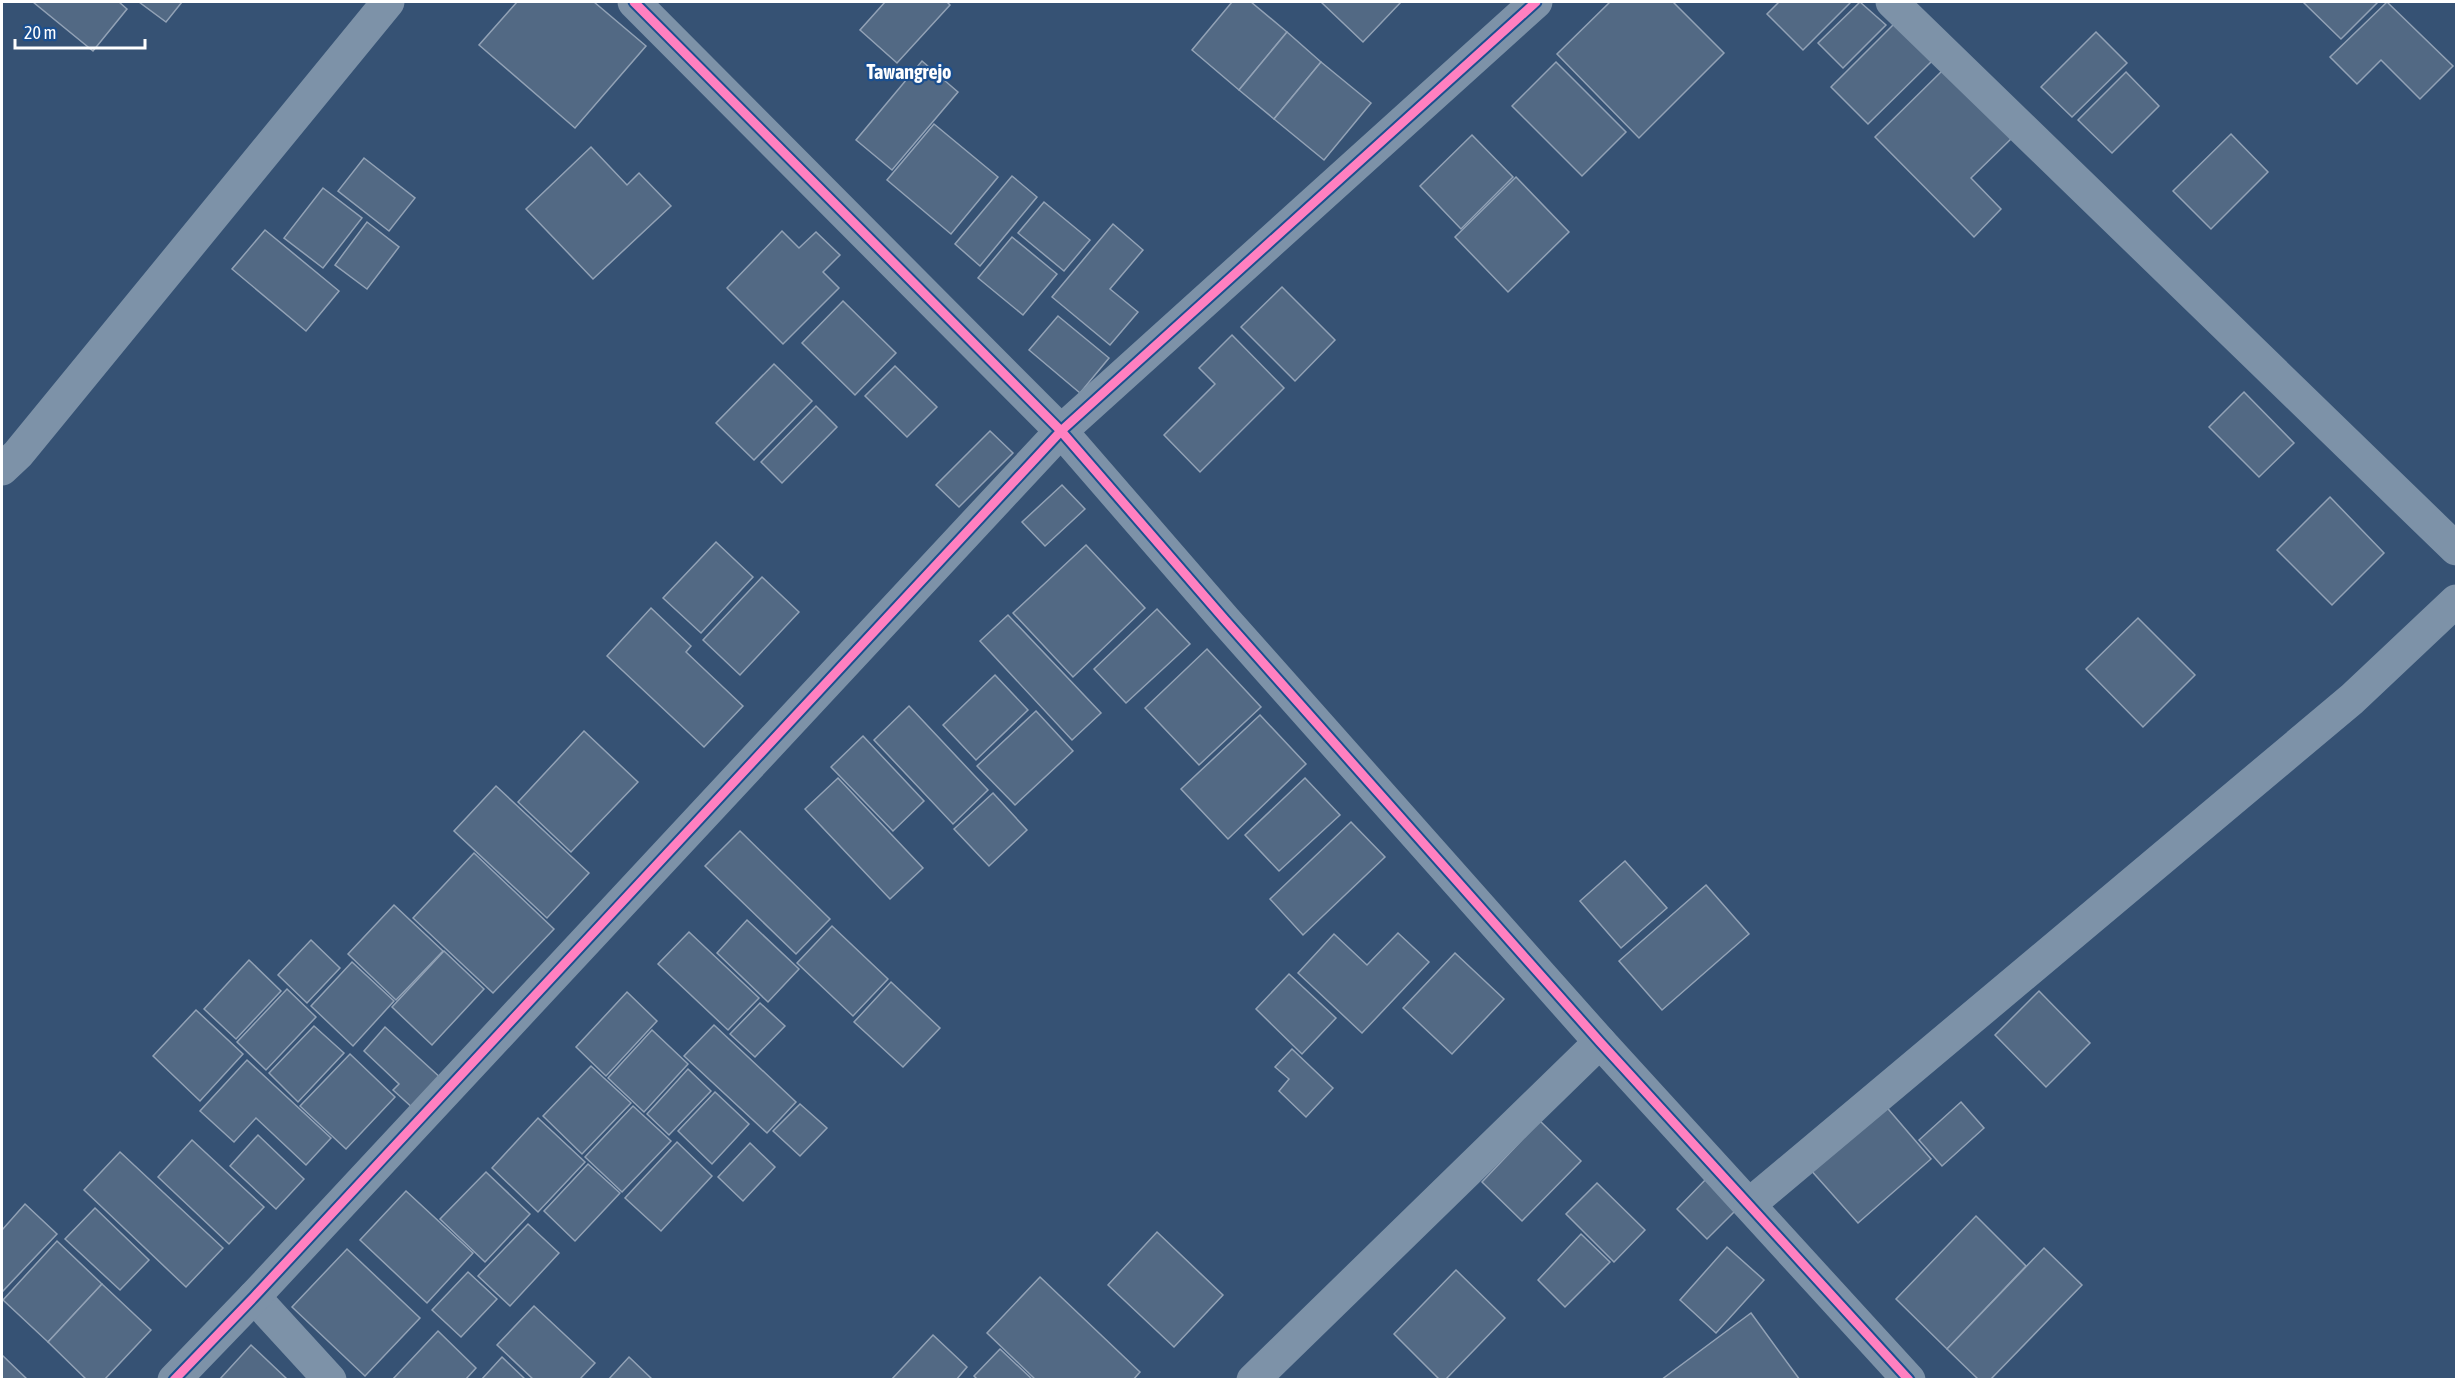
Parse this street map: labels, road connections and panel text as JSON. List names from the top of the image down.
{
  "districts": ["Tawangrejo"],
  "scale_bar": "20 m"
}
